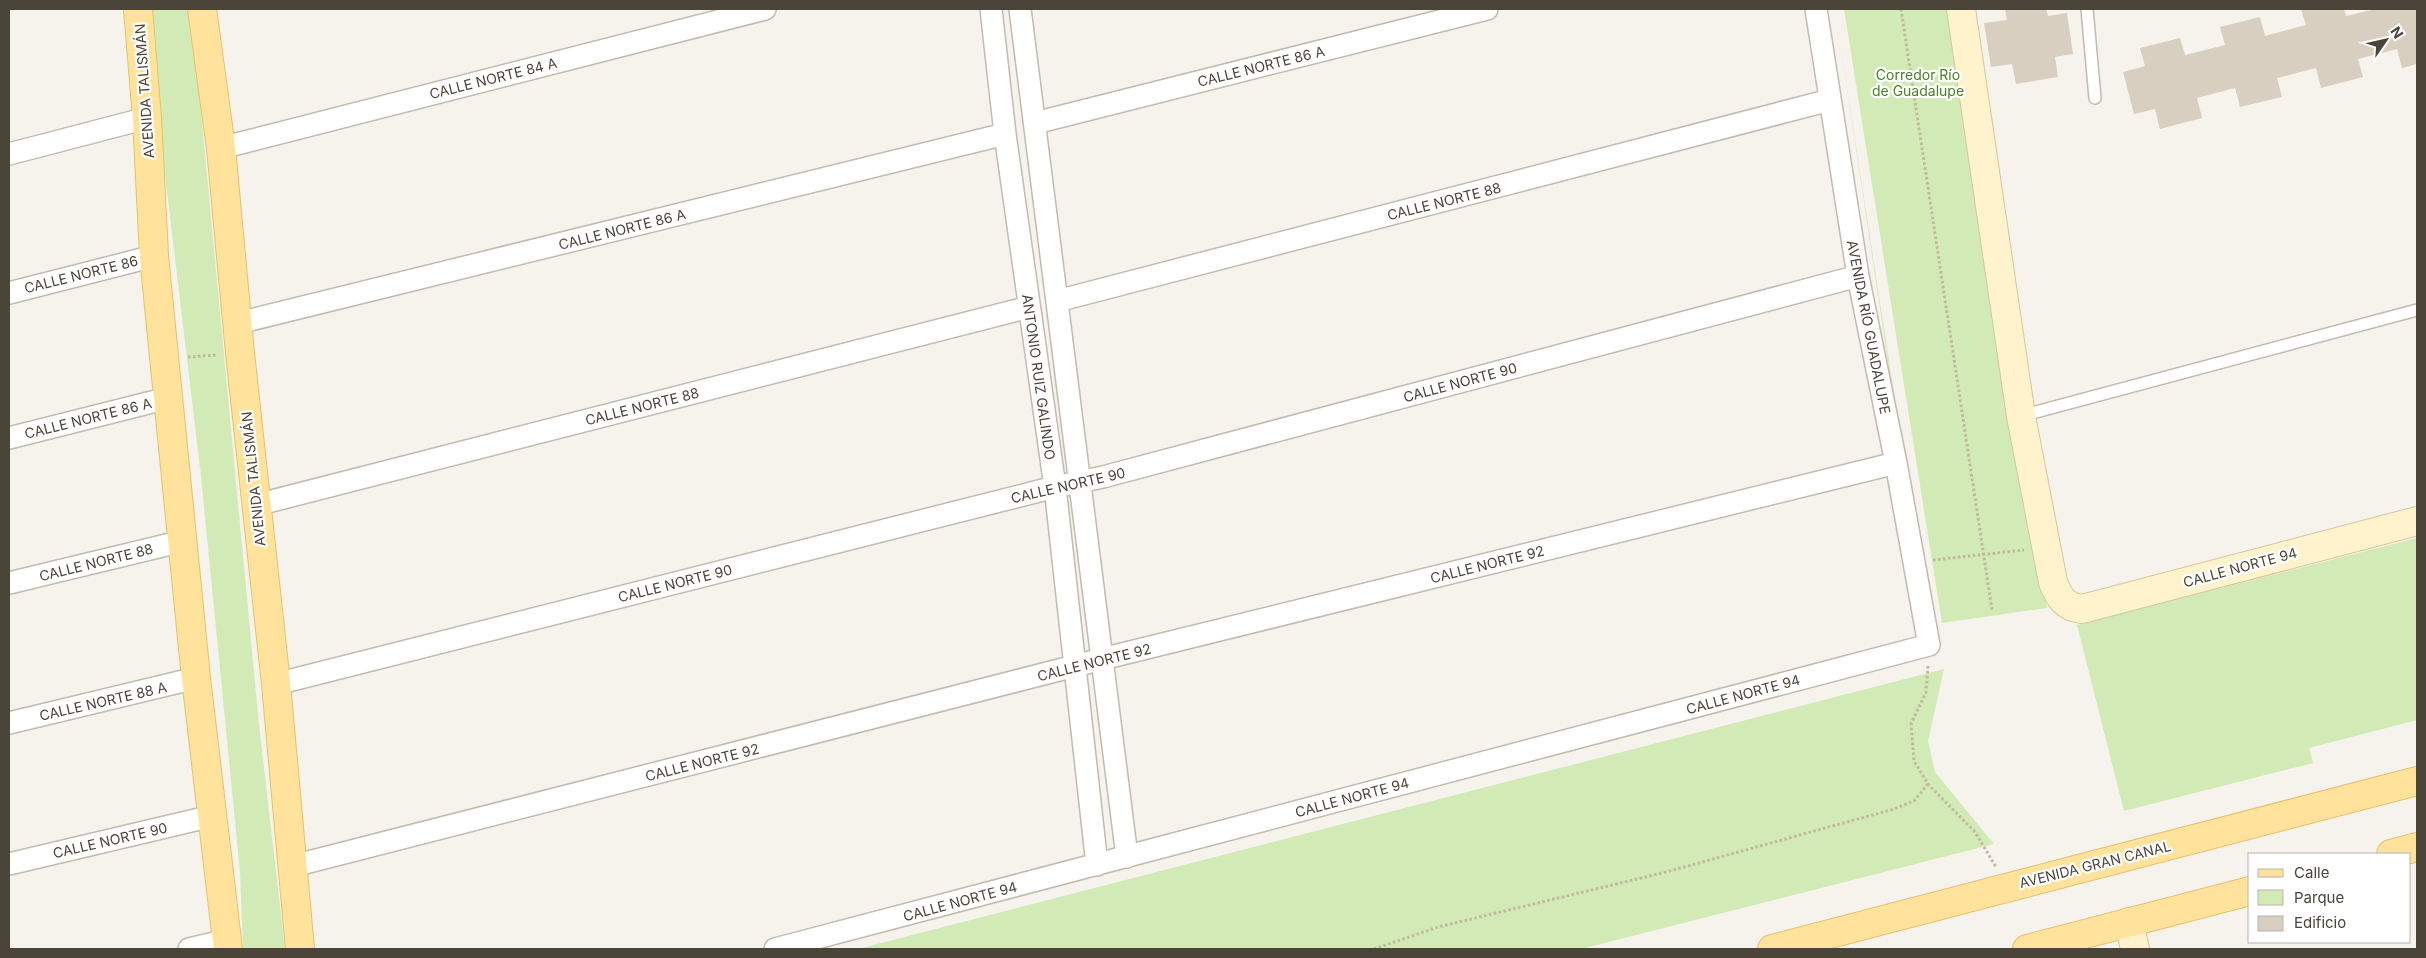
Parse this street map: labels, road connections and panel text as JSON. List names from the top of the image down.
{
  "streets": {
    "main road": ["AVENIDA TALISMÁN", "AVENIDA GRAN CANAL"],
    "street": [
      "CALLE NORTE 86 A",
      "CALLE NORTE 84 A",
      "CALLE NORTE 88",
      "CALLE NORTE 86",
      "AVENIDA RÍO GUADALUPE",
      "ANTONIO RUIZ GALINDO",
      "CALLE NORTE 90",
      "CALLE NORTE 92",
      "CALLE NORTE 94",
      "CALLE NORTE 88 A"
    ]
  },
  "crossings": [
    ["CALLE NORTE 86 A", "AVENIDA TALISMÁN"],
    ["CALLE NORTE 86 A", "ANTONIO RUIZ GALINDO"],
    ["CALLE NORTE 84 A", "AVENIDA TALISMÁN"],
    ["AVENIDA TALISMÁN", "CALLE NORTE 88"],
    ["AVENIDA TALISMÁN", "CALLE NORTE 86"],
    ["AVENIDA TALISMÁN", "CALLE NORTE 90"],
    ["AVENIDA TALISMÁN", "CALLE NORTE 92"],
    ["AVENIDA TALISMÁN", "CALLE NORTE 88 A"],
    ["CALLE NORTE 88", "AVENIDA RÍO GUADALUPE"],
    ["CALLE NORTE 88", "ANTONIO RUIZ GALINDO"],
    ["AVENIDA RÍO GUADALUPE", "CALLE NORTE 90"],
    ["AVENIDA RÍO GUADALUPE", "CALLE NORTE 92"],
    ["AVENIDA RÍO GUADALUPE", "CALLE NORTE 94"],
    ["ANTONIO RUIZ GALINDO", "CALLE NORTE 90"],
    ["ANTONIO RUIZ GALINDO", "CALLE NORTE 92"],
    ["ANTONIO RUIZ GALINDO", "CALLE NORTE 94"]
  ],
  "parks": ["Corredor Río de Guadalupe"],
  "legend": ["Calle", "Parque", "Edificio"],
  "north": "top right"
}
